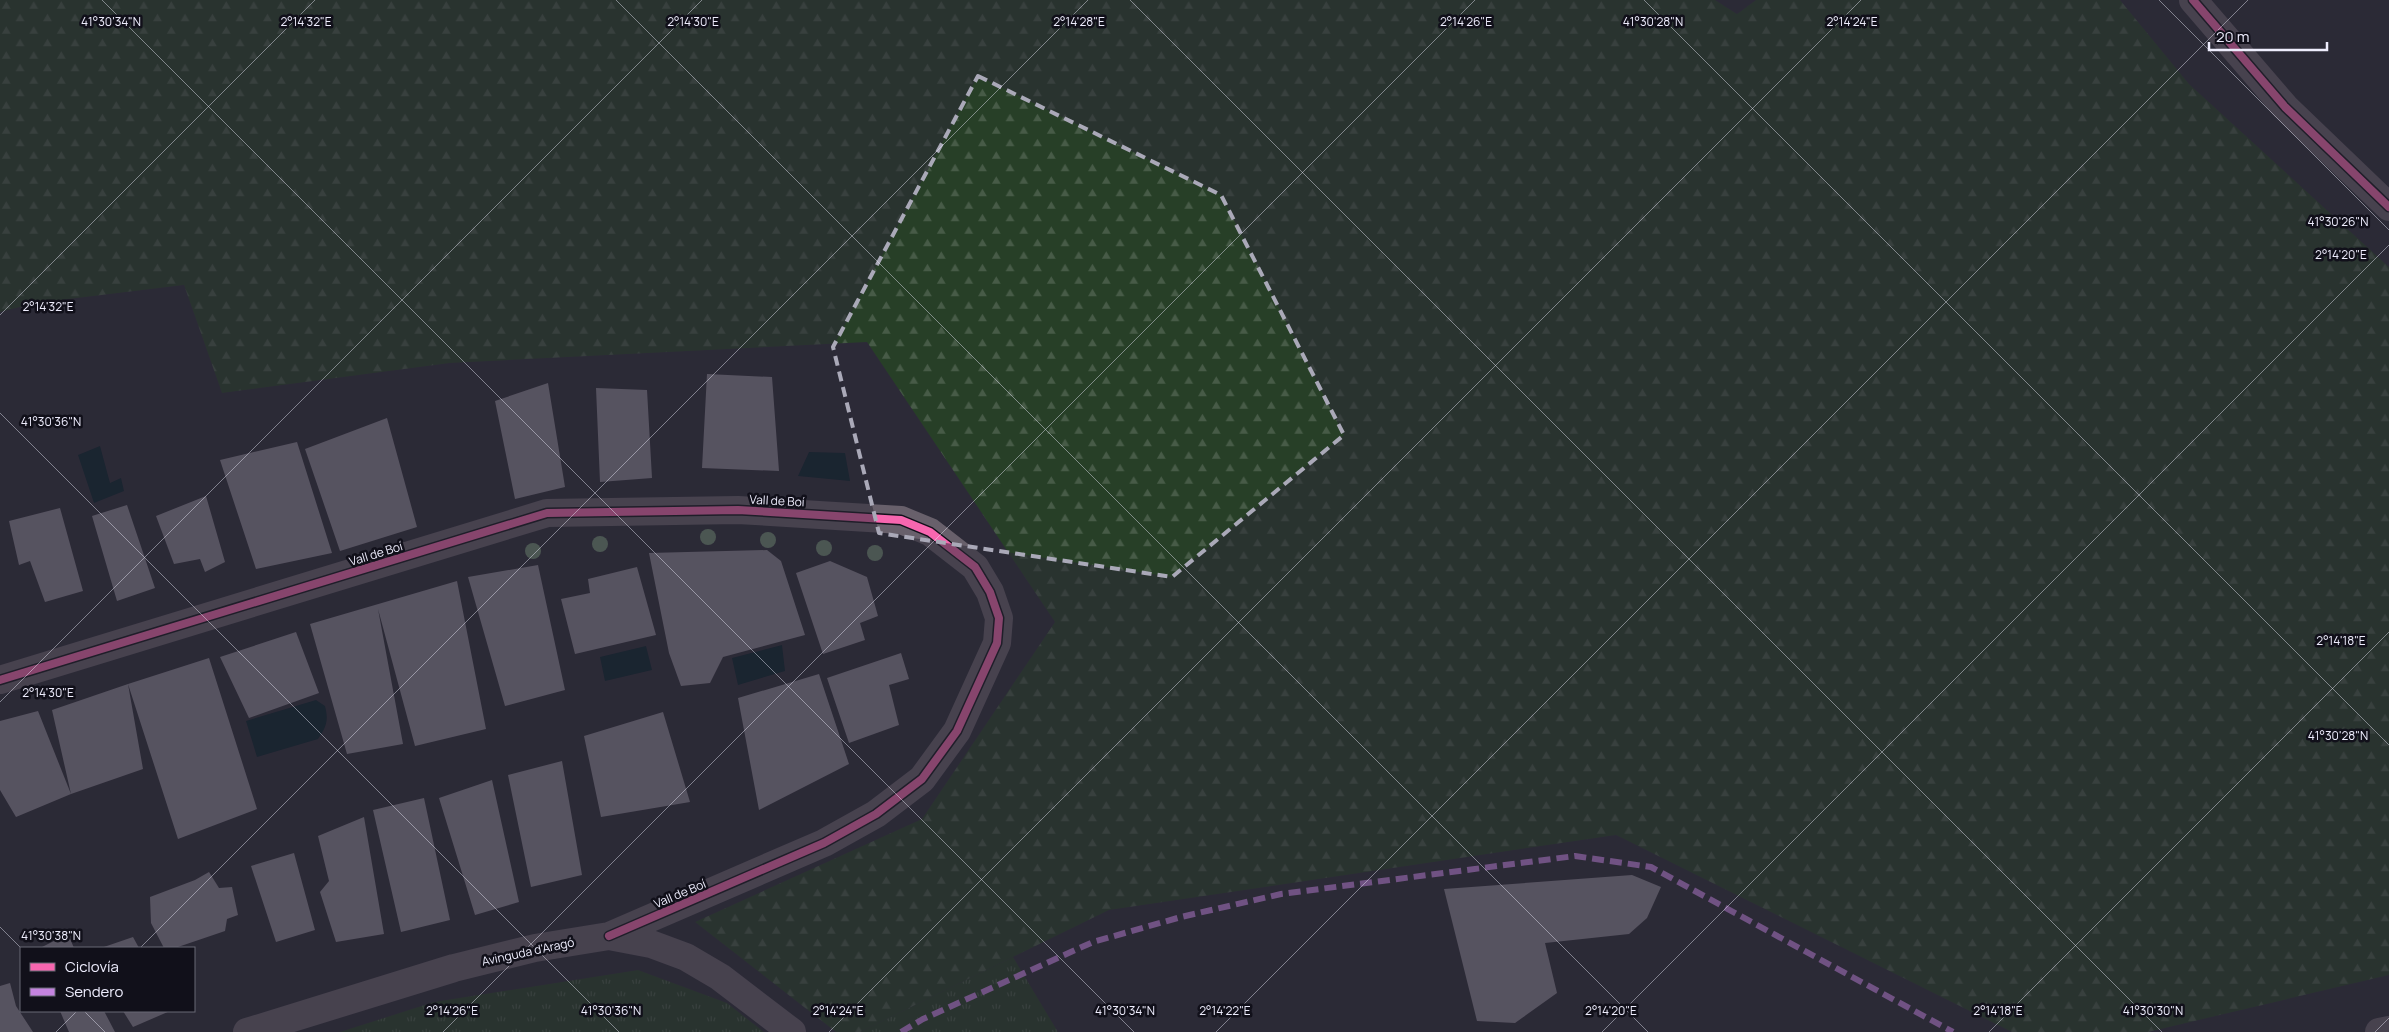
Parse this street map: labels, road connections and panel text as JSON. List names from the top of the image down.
{
  "streets": {
    "street": ["Vall de Boí", "Avinguda d'Aragó"]
  },
  "crossings": [
    ["Vall de Boí", "Avinguda d'Aragó"]
  ],
  "legend": ["Ciclovía", "Sendero"],
  "scale_bar": "20 m",
  "coordinates": [
    "41°30'34\"N",
    "2°14'32\"E",
    "2°14'30\"E",
    "2°14'28\"E",
    "2°14'26\"E",
    "41°30'28\"N",
    "2°14'24\"E",
    "41°30'26\"N",
    "2°14'20\"E",
    "41°30'36\"N",
    "2°14'18\"E",
    "41°30'38\"N",
    "2°14'22\"E",
    "41°30'30\"N"
  ]
}
